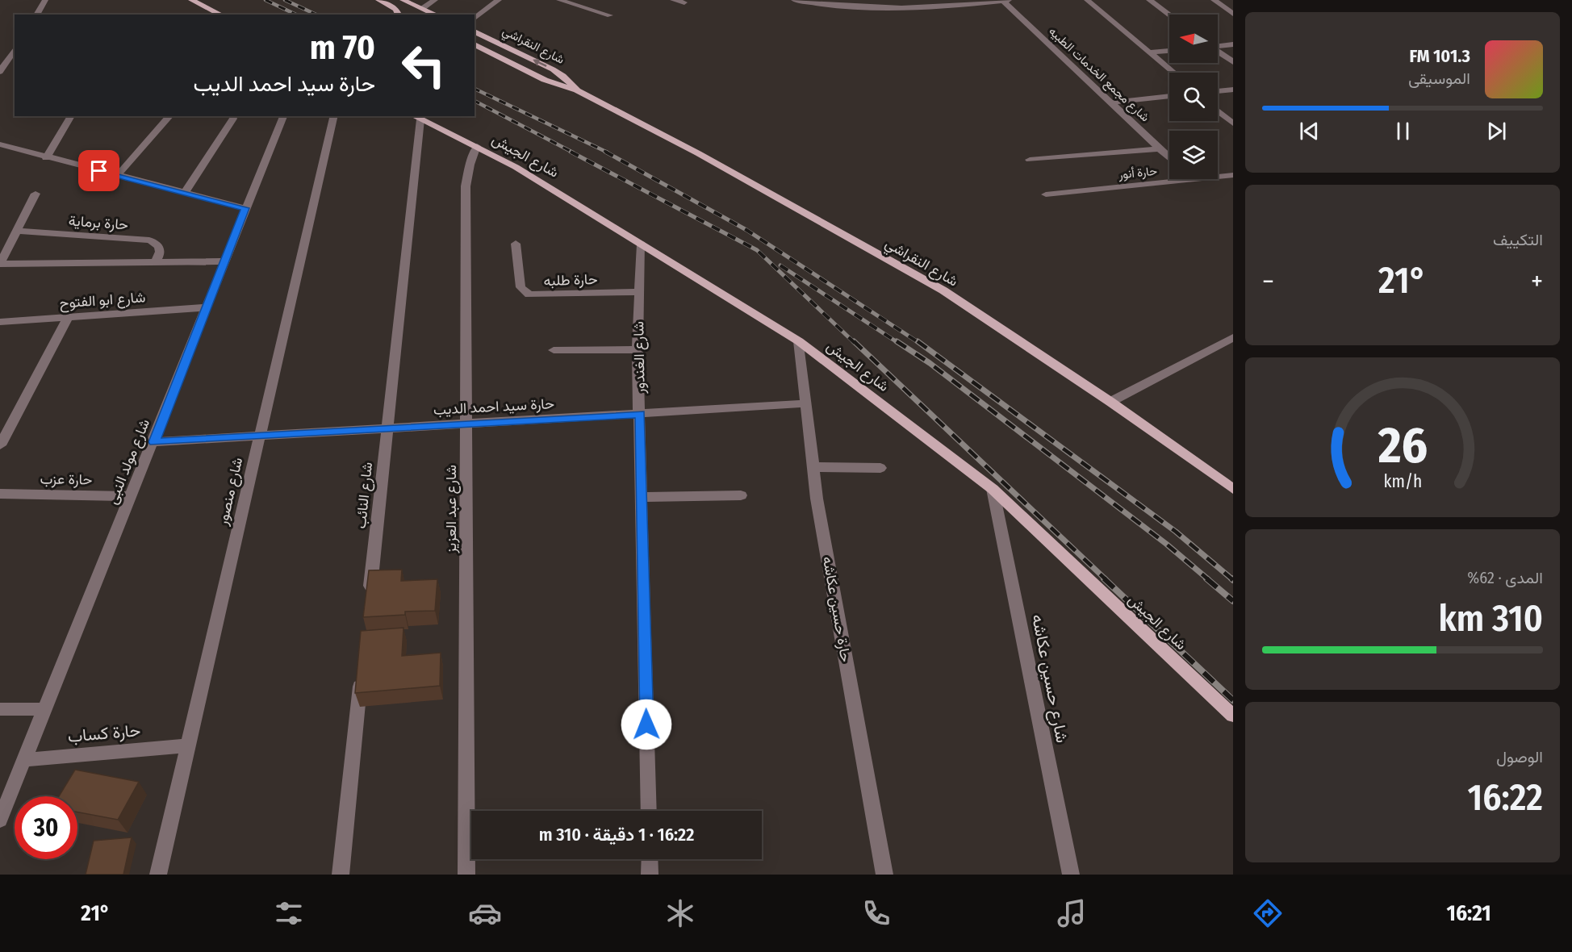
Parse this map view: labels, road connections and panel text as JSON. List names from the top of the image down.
{
  "streets": {
    "main road": ["شارع النقراشي", "شارع الجيش"],
    "street": [
      "شارع مجمع الخدمات الطبيه",
      "حارة أنور",
      "حارة برماية",
      "حارة طلبه",
      "شارع ابو الفتوح",
      "شارع الغندور",
      "حارة سيد احمد الديب",
      "شارع مولد النبى",
      "حارة عزب",
      "شارع منصور",
      "شارع النائب",
      "شارع عبد العزيز",
      "حارة حسين عكاشه",
      "شارع حسين عكاشه",
      "حارة كساب"
    ]
  },
  "crossings": [
    ["شارع الجيش", "شارع الغندور"],
    ["شارع الجيش", "شارع النائب"],
    ["شارع الجيش", "شارع عبد العزيز"],
    ["شارع الجيش", "حارة حسين عكاشه"],
    ["شارع الجيش", "شارع حسين عكاشه"],
    ["حارة طلبه", "شارع الغندور"],
    ["شارع ابو الفتوح", "شارع مولد النبى"],
    ["شارع الغندور", "حارة سيد احمد الديب"],
    ["حارة سيد احمد الديب", "شارع مولد النبى"],
    ["حارة سيد احمد الديب", "شارع منصور"],
    ["حارة سيد احمد الديب", "شارع النائب"],
    ["حارة سيد احمد الديب", "شارع عبد العزيز"],
    ["حارة سيد احمد الديب", "حارة حسين عكاشه"],
    ["شارع مولد النبى", "حارة عزب"],
    ["شارع مولد النبى", "حارة كساب"],
    ["شارع منصور", "حارة كساب"]
  ],
  "north": "left",
  "page": {
    "turn": ["70 m", "حارة سيد احمد الديب"],
    "song": ["101.3 FM", "الموسيقى"],
    "tile": [
      "التكييف",
      ["المدى · 62%", "310 km"],
      ["الوصول", "16:22"]
    ],
    "heat": ["−", "21°", "+"],
    "limit": "30",
    "trip": "16:22 · 1 دقيقة · 310 m",
    "tabs": ["16:21", "21°"],
    "gauge": ["26", "km/h"]
  }
}
